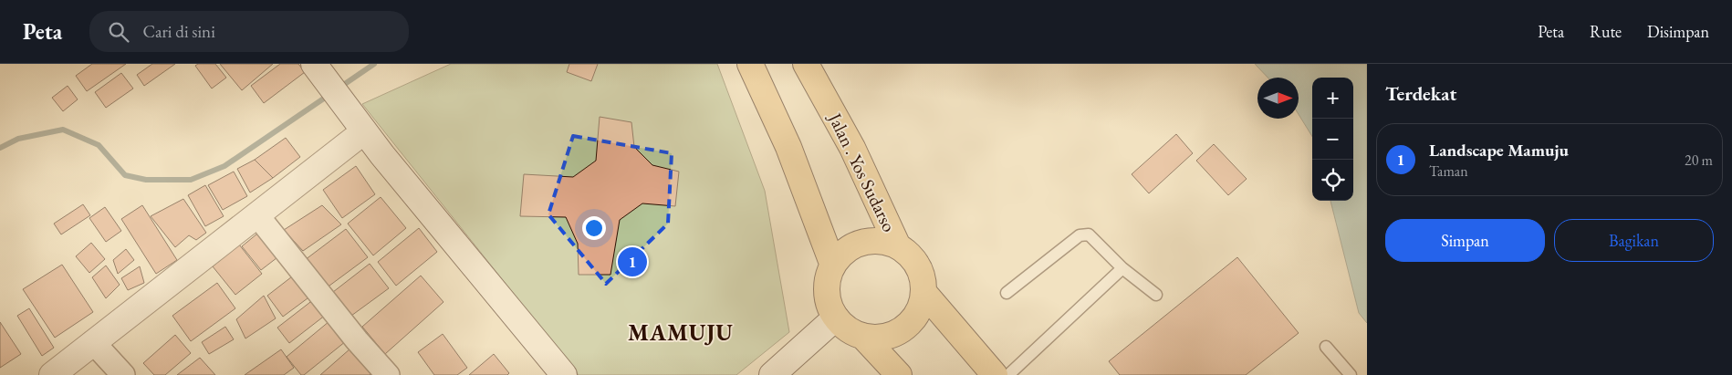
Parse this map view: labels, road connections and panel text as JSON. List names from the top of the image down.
{
  "streets": {
    "highway": ["Jalan . Yos Sudarso"]
  },
  "districts": ["MAMUJU"],
  "north": "right",
  "page": {
    "header": "Peta",
    "search": "Cari di sini",
    "nav": ["Peta", "Rute", "Disimpan"],
    "heading": "Terdekat",
    "map_buttons": ["+", "−"],
    "list": [
      {
        "mark": "1",
        "name": "Landscape Mamuju",
        "note": "Taman",
        "value": "20 m"
      }
    ],
    "buttons": ["Simpan", "Bagikan"],
    "pins": "1"
  }
}
